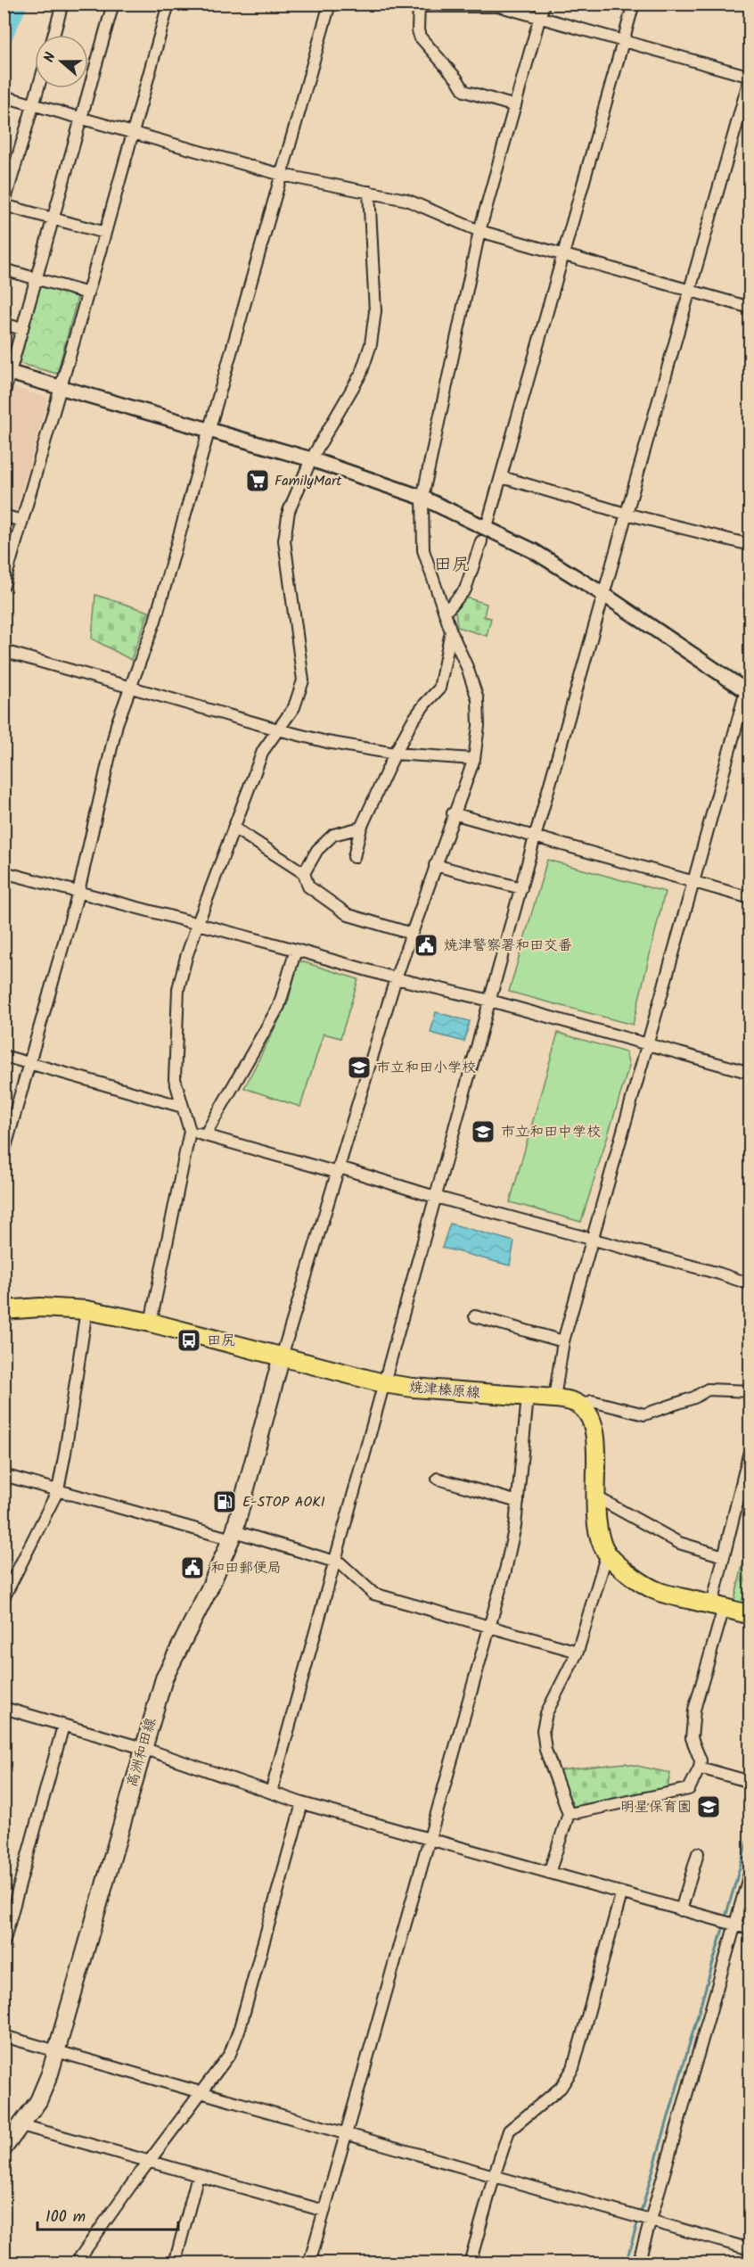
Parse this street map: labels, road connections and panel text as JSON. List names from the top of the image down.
{
  "streets": {
    "main road": ["焼津榛原線", "高洲和田線"]
  },
  "crossings": [
    ["焼津榛原線", "高洲和田線"]
  ],
  "districts": ["田尻"],
  "places": {
    "supermarket": ["FamilyMart"],
    "public building": ["焼津警察署和田交番", "和田郵便局"],
    "school or university": ["市立和田小学校", "市立和田中学校", "明星保育園"],
    "bus stop": ["田尻"],
    "fuel station": ["E-STOP AOKI"]
  },
  "scale_bar": "100 m",
  "north": "left"
}
